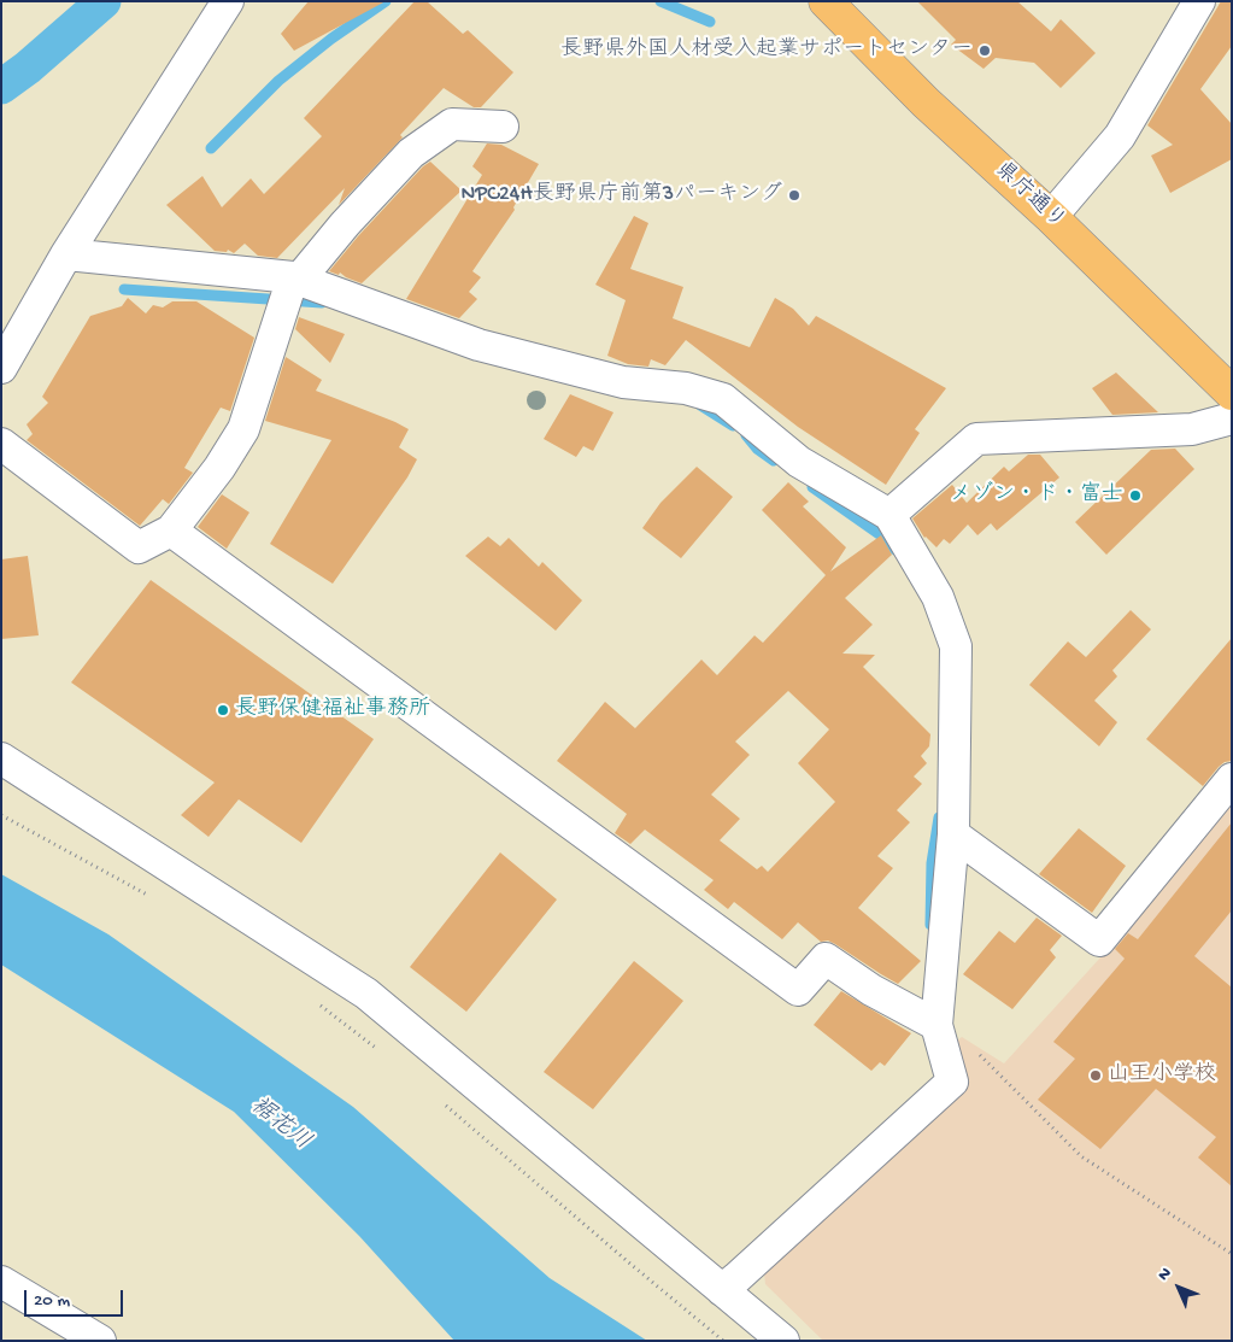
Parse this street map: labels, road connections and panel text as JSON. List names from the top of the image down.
{
  "streets": {
    "highway": ["県庁通り"]
  },
  "water": ["裾花川"],
  "places": [
    "長野県外国人材受入起業サポートセンター",
    "NPC24H長野県庁前第3パーキング",
    "メゾン・ド・富士",
    "長野保健福祉事務所",
    "山王小学校"
  ],
  "scale_bar": "20 m",
  "north": "top left"
}
